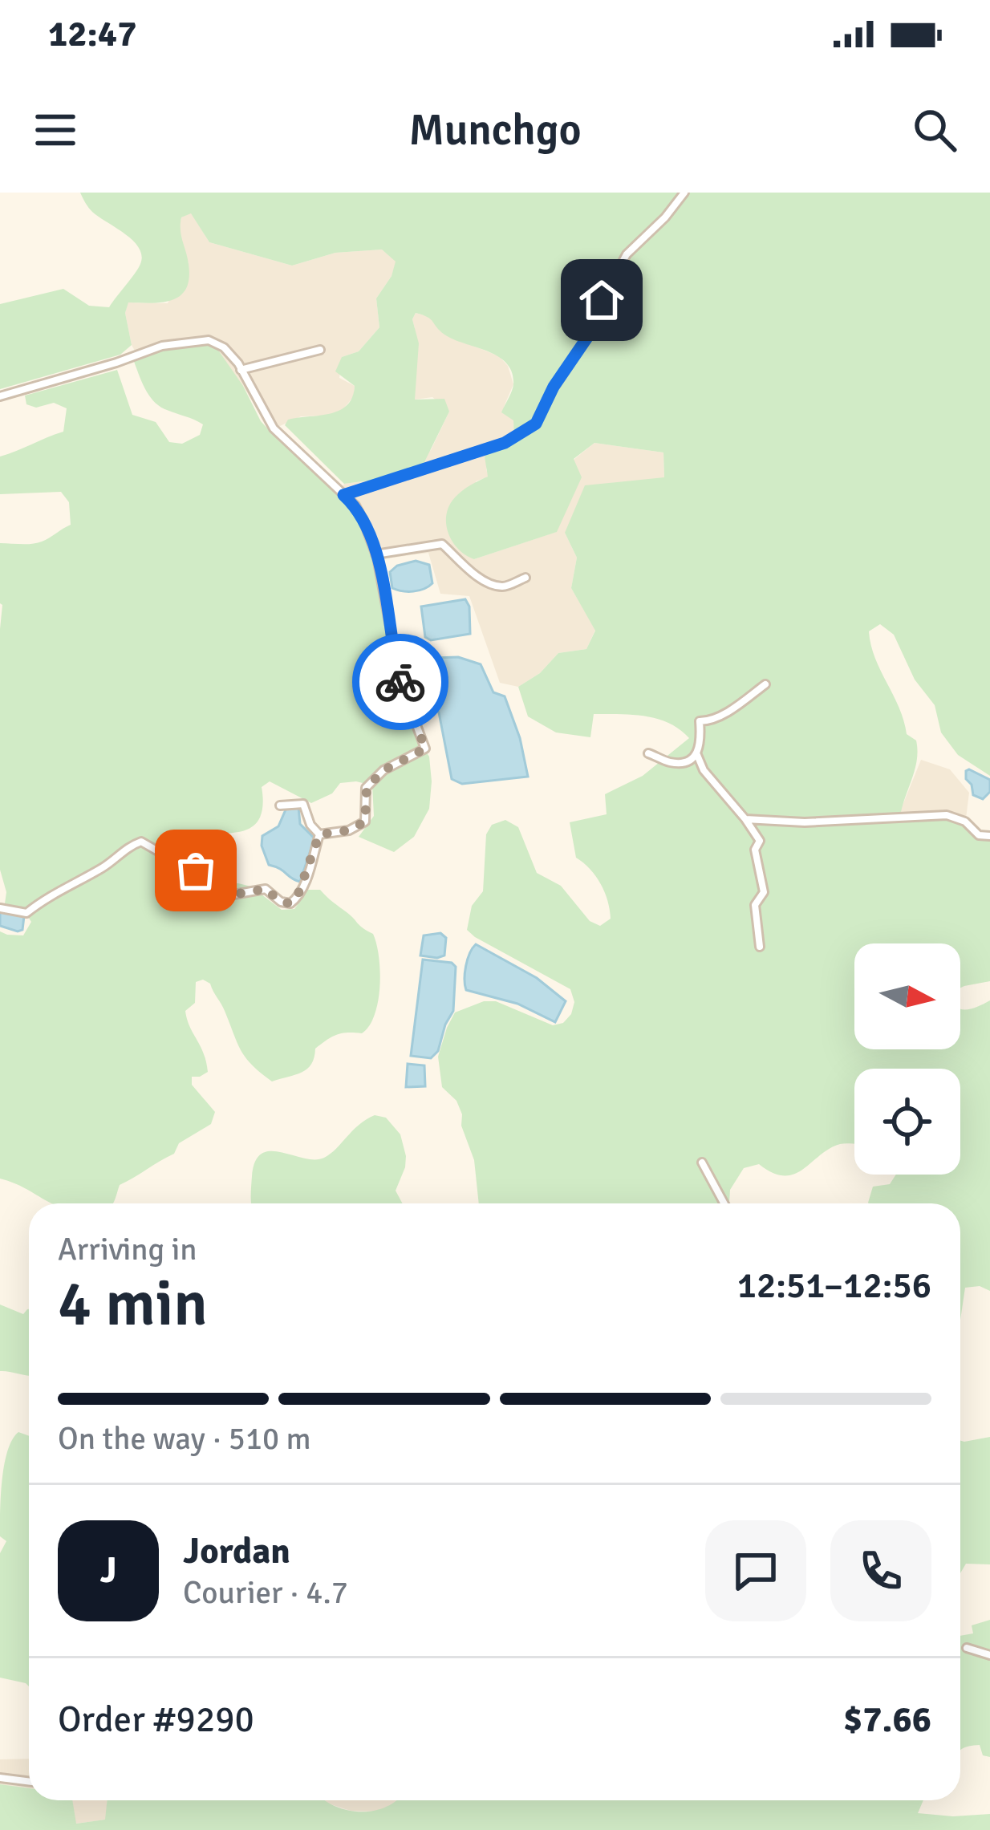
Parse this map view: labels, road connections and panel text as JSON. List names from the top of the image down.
{
  "north": "right",
  "page": {
    "status": "12:47",
    "header": "Munchgo",
    "heading": ["4 min", "Arriving in", "12:51–12:56"],
    "panel": [
      "Jordan",
      "Courier · 4.7",
      "Order #9290",
      "$7.66"
    ],
    "bar": "On the way · 510 m",
    "round": "J"
  }
}
